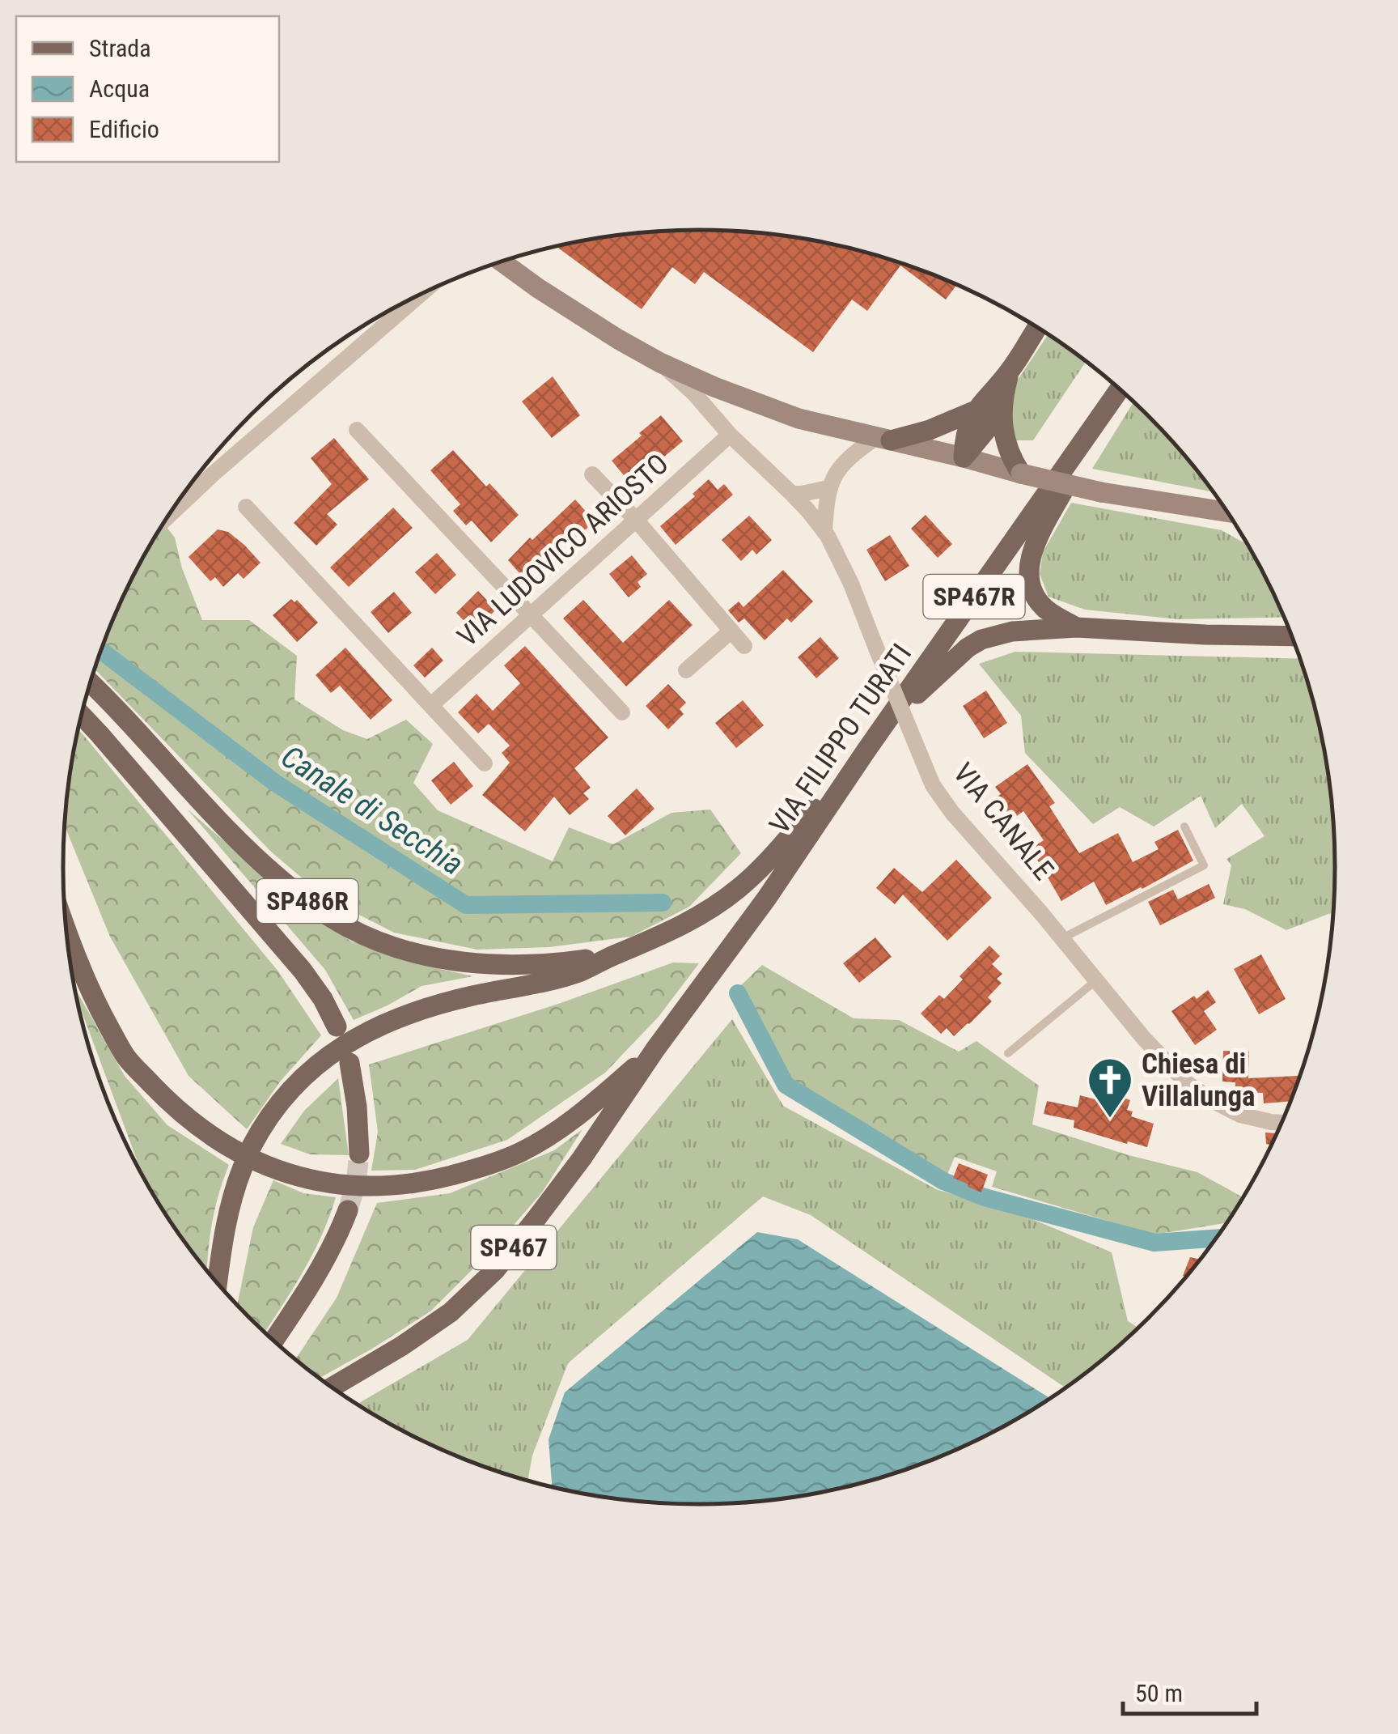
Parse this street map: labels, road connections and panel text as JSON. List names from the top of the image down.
{
  "streets": {
    "main road": [
      "SP467R",
      "VIA FILIPPO TURATI",
      "VIA CANALE",
      "SP486R",
      "SP467"
    ],
    "street": ["VIA LUDOVICO ARIOSTO"]
  },
  "crossings": [
    ["VIA LUDOVICO ARIOSTO", "VIA CANALE"],
    ["VIA FILIPPO TURATI", "SP467"]
  ],
  "water": ["Canale di Secchia"],
  "places": {
    "church": ["Chiesa di Villalunga"]
  },
  "legend": ["Strada", "Acqua", "Edificio"],
  "scale_bar": "50 m"
}
